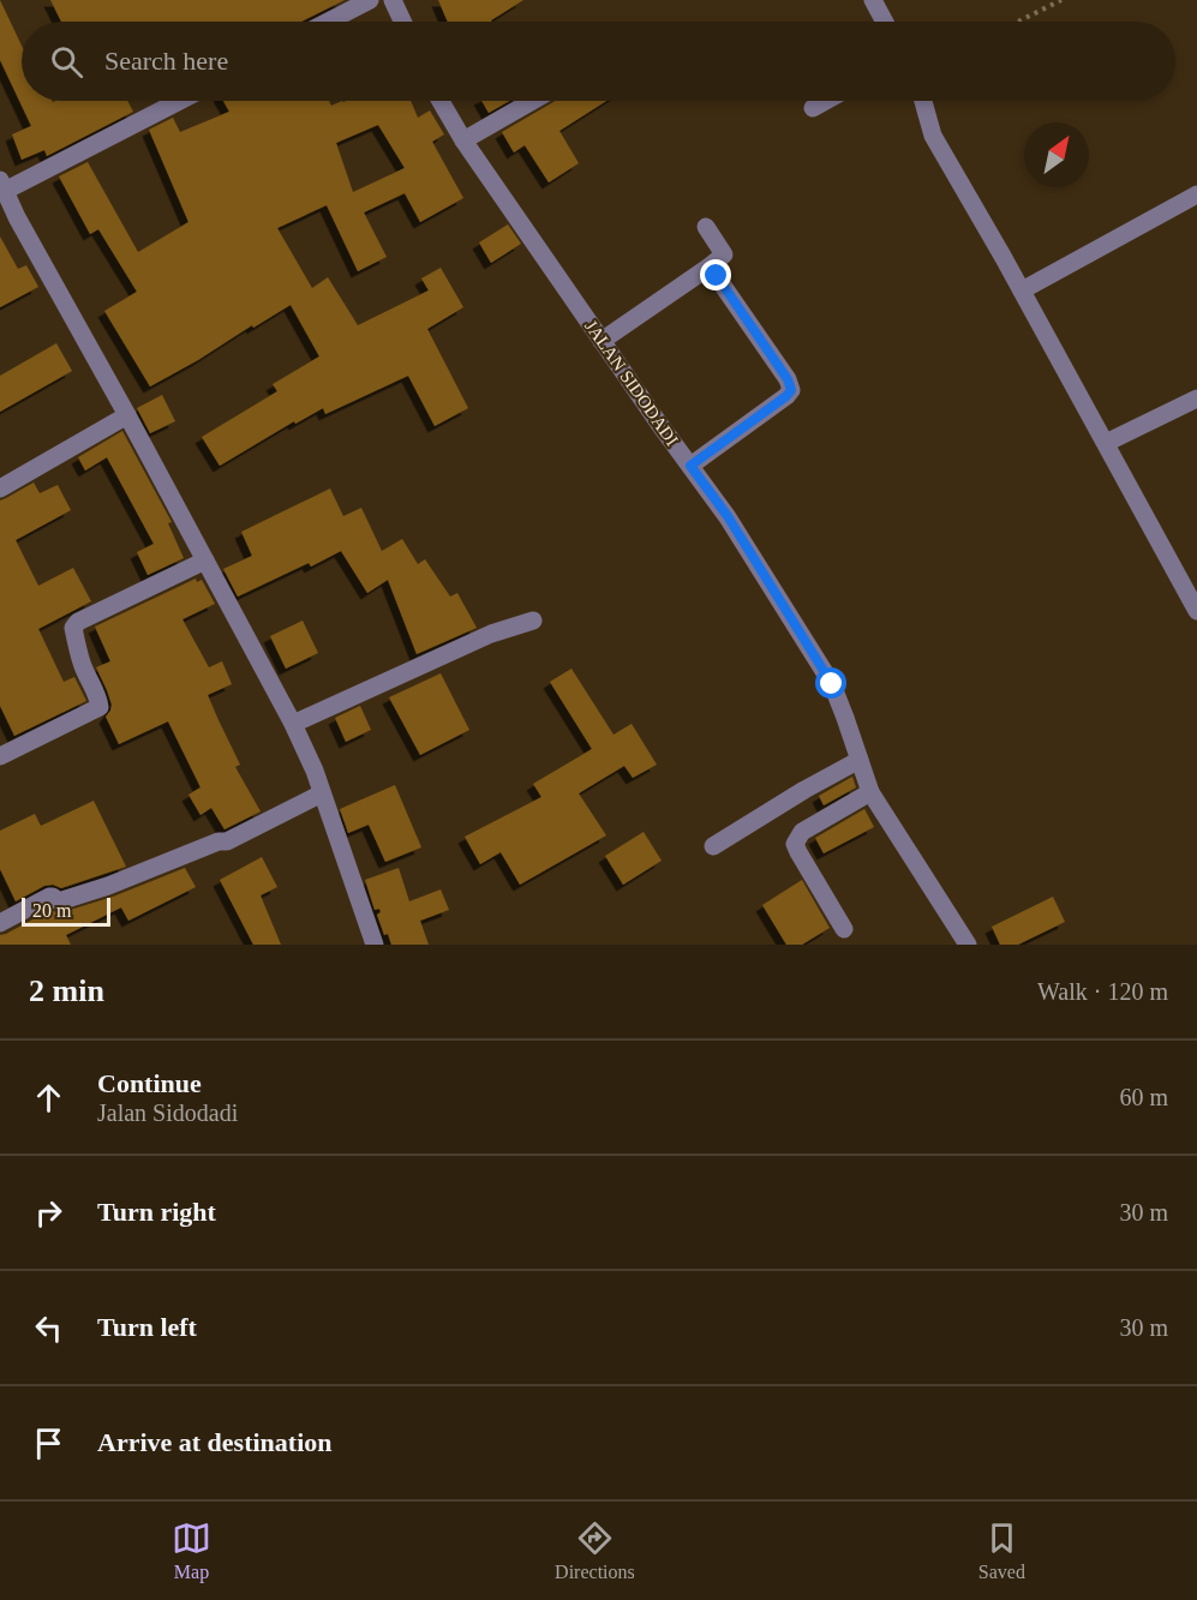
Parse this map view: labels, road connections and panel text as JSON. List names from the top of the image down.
{
  "streets": {
    "street": ["JALAN SIDODADI"]
  },
  "scale_bar": "20 m",
  "north": "top right",
  "page": {
    "search": "Search here",
    "scale": "20 m",
    "heading": ["2 min", "Walk · 120 m"],
    "list": [
      ["Continue", "Jalan Sidodadi", "60 m"],
      ["Turn right", "30 m"],
      ["Turn left", "30 m"],
      "Arrive at destination"
    ],
    "nav": ["Map", "Directions", "Saved"]
  }
}
